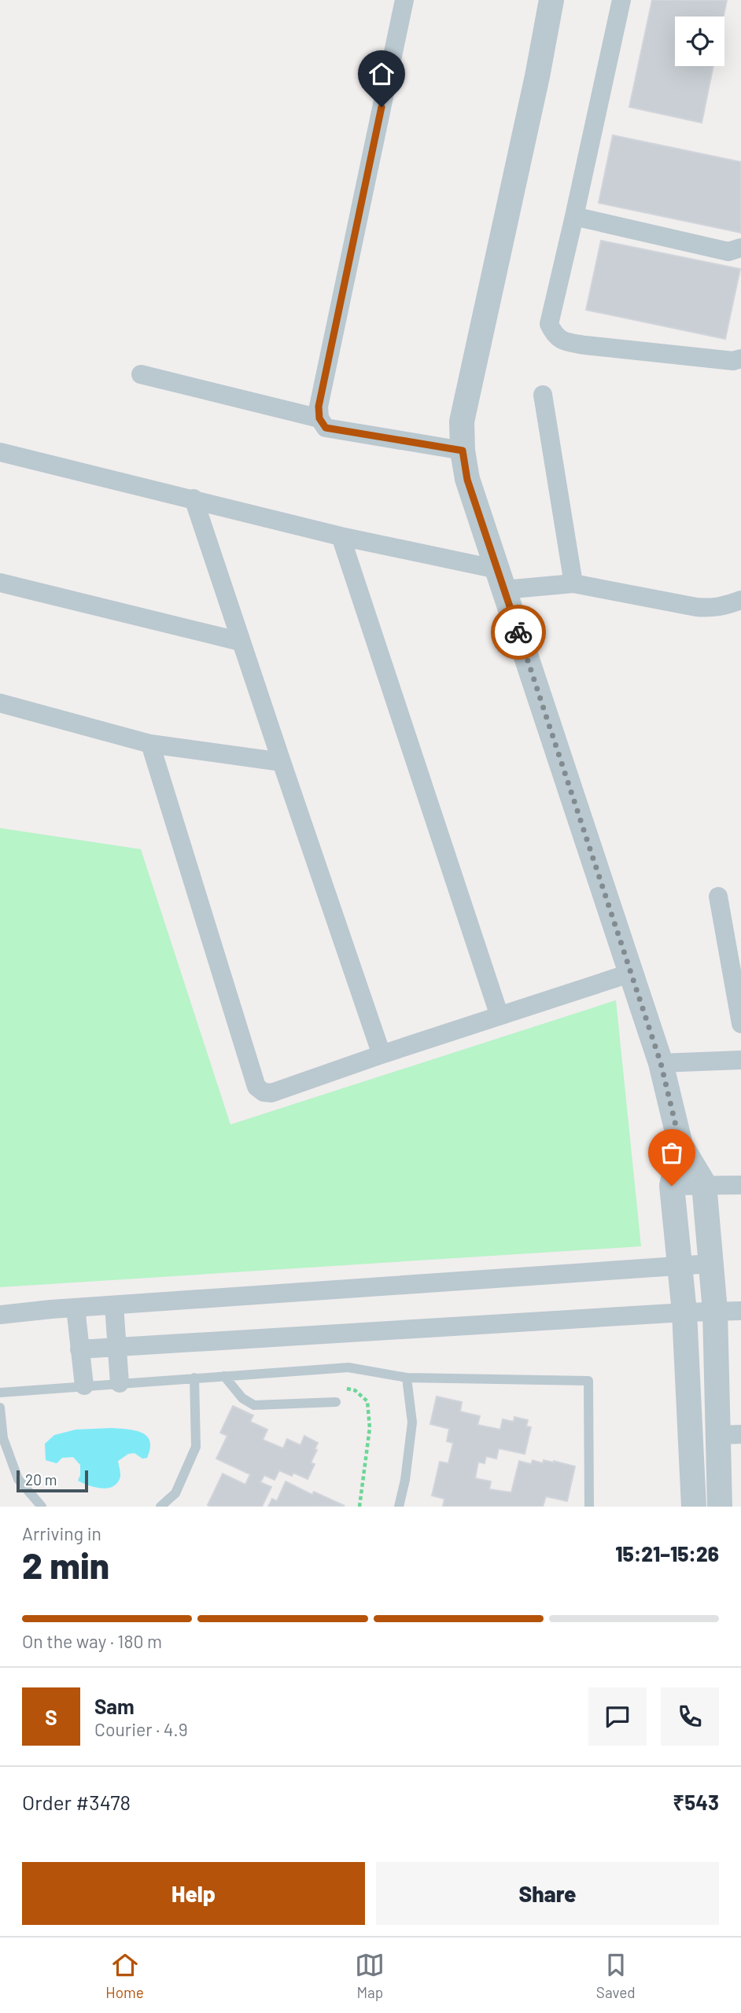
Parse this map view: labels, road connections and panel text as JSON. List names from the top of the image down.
{
  "scale_bar": "20 m",
  "page": {
    "scale": "20 m",
    "heading": ["2 min", "Arriving in", "15:21–15:26"],
    "panel": [
      "Sam",
      "Courier · 4.9",
      "Order #3478",
      "₹543"
    ],
    "bar": "On the way · 180 m",
    "round": "S",
    "buttons": ["Help", "Share"],
    "tabs": ["Home", "Map", "Saved"]
  }
}
